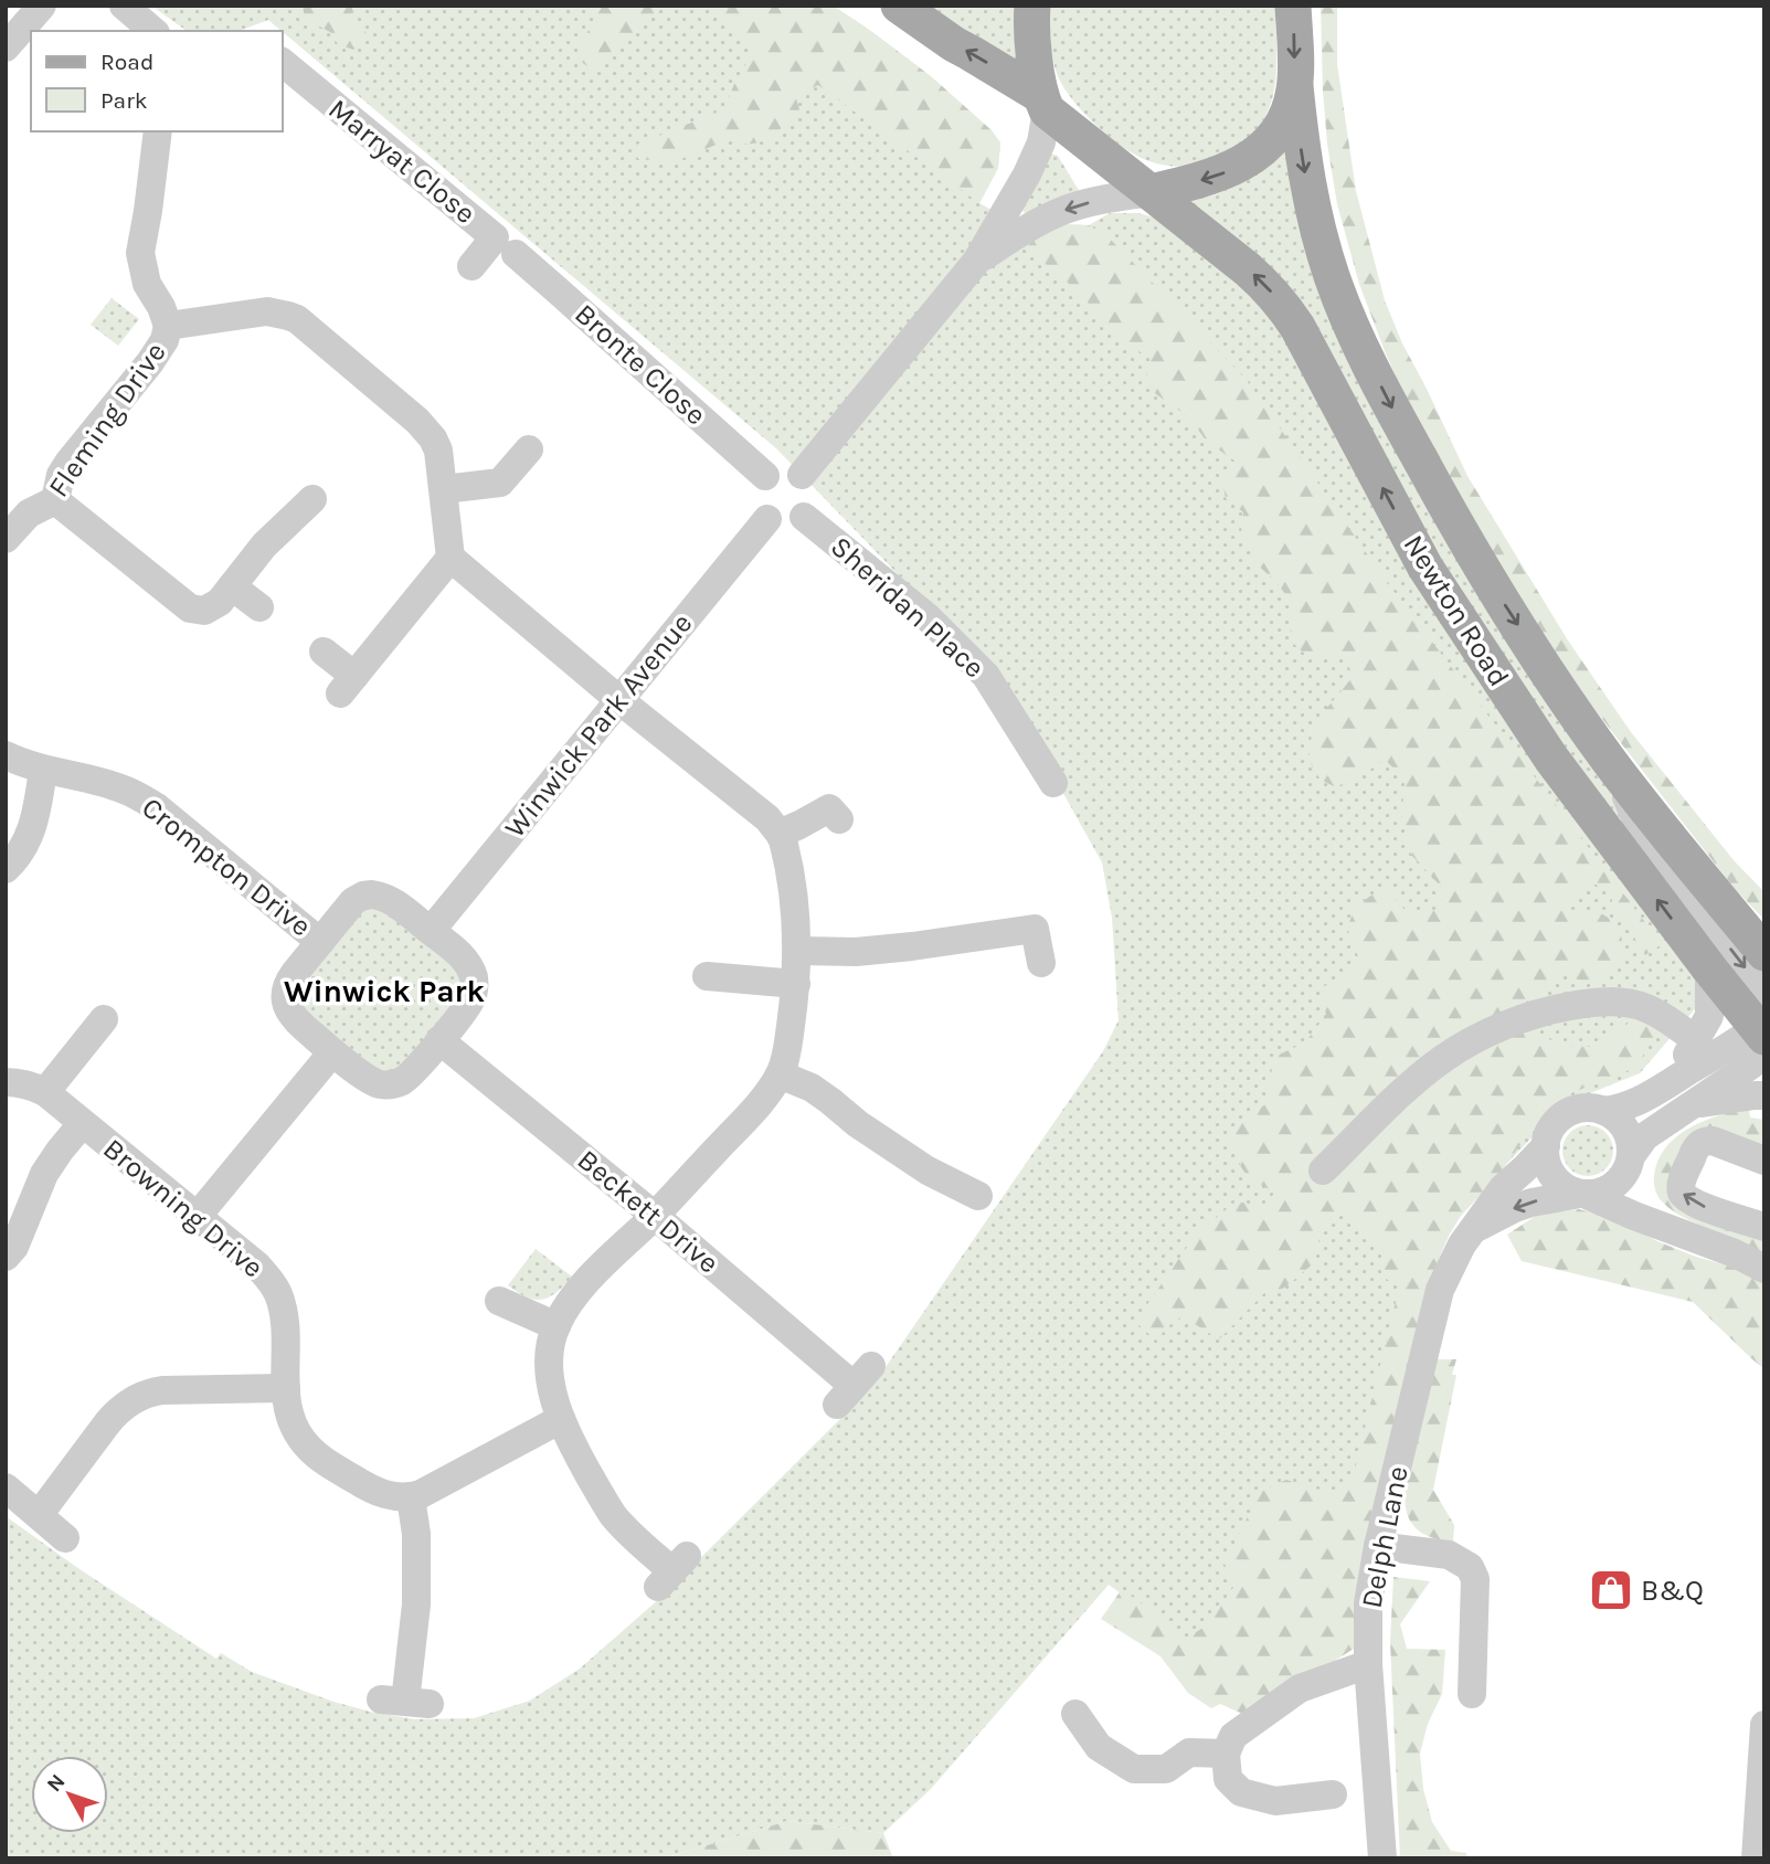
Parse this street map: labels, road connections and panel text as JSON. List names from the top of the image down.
{
  "streets": {
    "main road": ["Newton Road"],
    "street": [
      "Marryat Close",
      "Bronte Close",
      "Fleming Drive",
      "Sheridan Place",
      "Winwick Park Avenue",
      "Crompton Drive",
      "Browning Drive",
      "Beckett Drive",
      "Delph Lane"
    ]
  },
  "crossings": [
    ["Bronte Close", "Sheridan Place"],
    ["Bronte Close", "Winwick Park Avenue"],
    ["Sheridan Place", "Winwick Park Avenue"],
    ["Winwick Park Avenue", "Crompton Drive"],
    ["Winwick Park Avenue", "Beckett Drive"],
    ["Crompton Drive", "Beckett Drive"]
  ],
  "districts": ["Winwick Park"],
  "places": {
    "shop": ["B&Q"]
  },
  "legend": ["Road", "Park"],
  "north": "top left"
}
